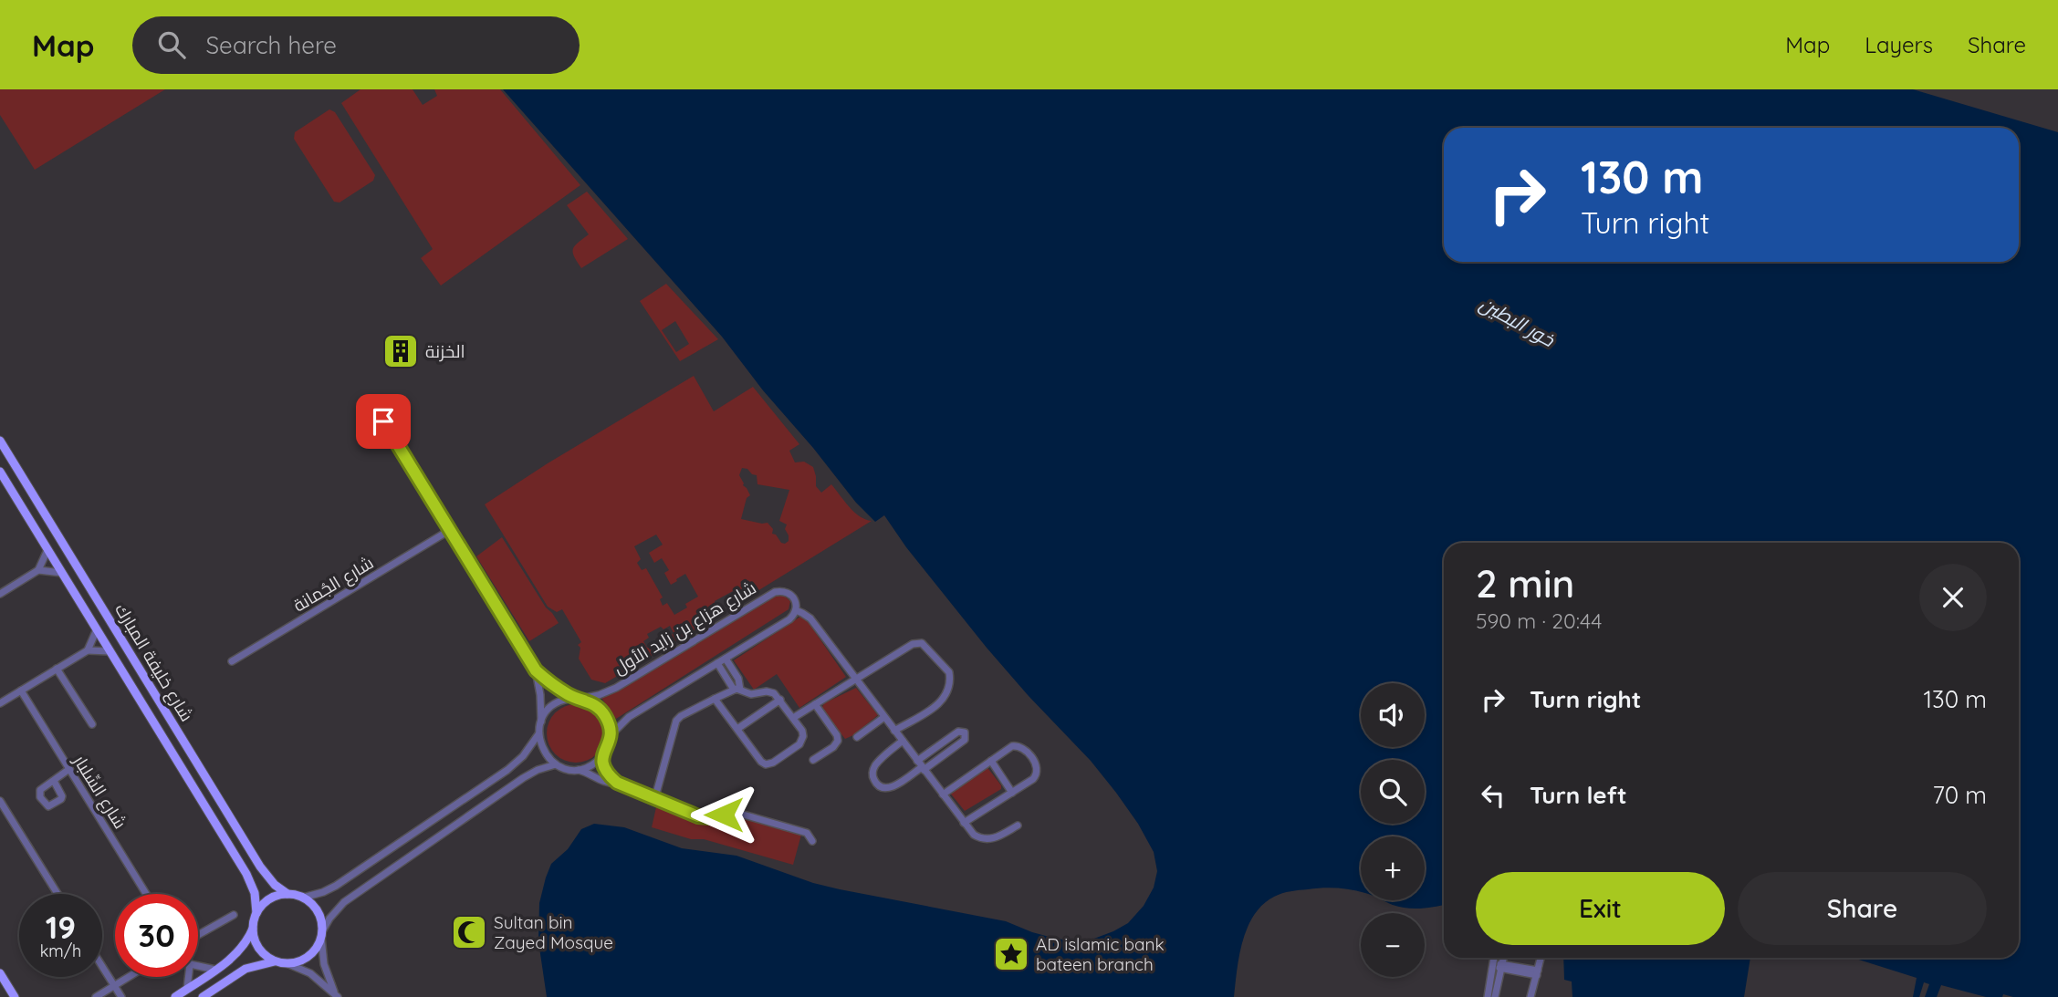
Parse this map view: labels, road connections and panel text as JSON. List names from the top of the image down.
{
  "streets": {
    "main road": ["شارع خليفة المبارك"],
    "street": ["شارع الجُمانة", "شارع هزاع بن زايد الأول", "شارع السِّلبار"]
  },
  "water": ["خور البطين"],
  "places": {
    "building": ["الخزنة"],
    "mosque": ["Sultan bin Zayed Mosque"],
    "place": ["AD islamic bank bateen branch"]
  },
  "page": {
    "header": "Map",
    "search": "Search here",
    "nav": ["Map", "Layers", "Share"],
    "turn": ["130 m", "Turn right"],
    "heading": ["2 min", "590 m · 20:44"],
    "list": [
      {
        "name": "Turn right",
        "value": "130 m"
      },
      {
        "name": "Turn left",
        "value": "70 m"
      }
    ],
    "map_buttons": ["+", "−"],
    "buttons": ["Exit", "Share"],
    "speed": "19 km/h",
    "limit": "30"
  }
}
